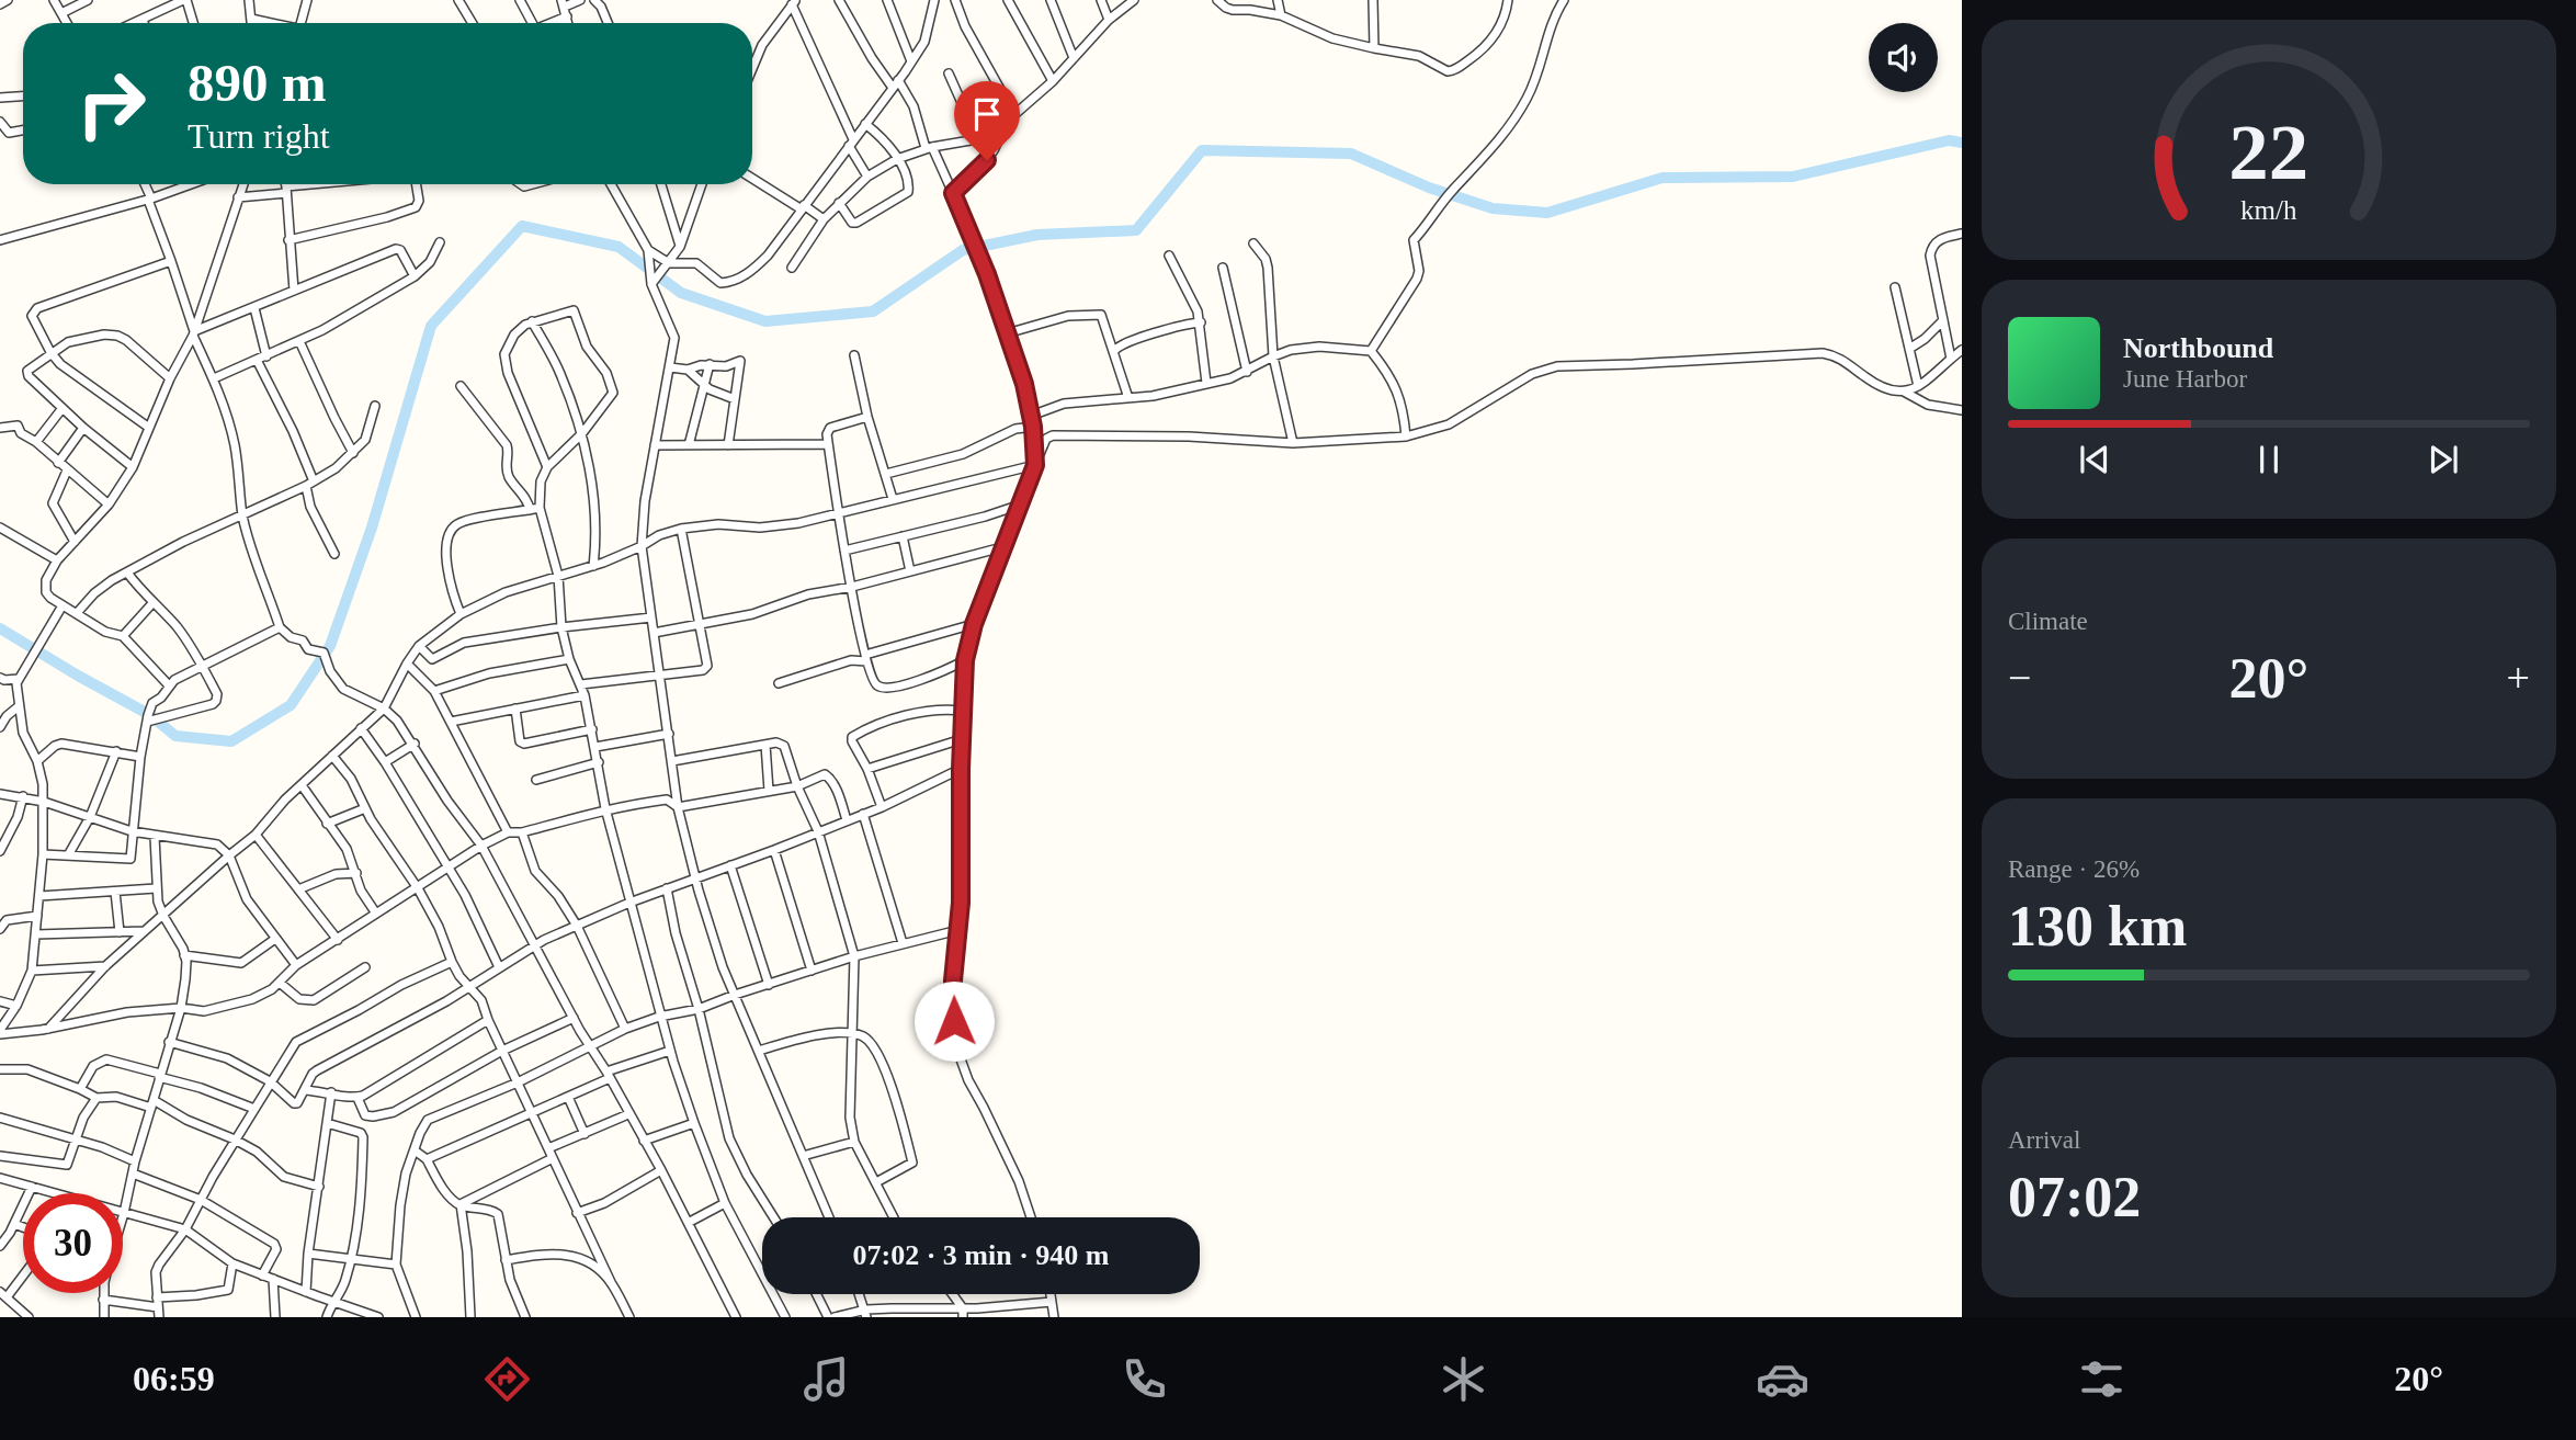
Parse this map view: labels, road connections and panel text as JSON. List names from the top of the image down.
{
  "page": {
    "turn": ["890 m", "Turn right"],
    "song": ["Northbound", "June Harbor"],
    "tile": [
      "Climate",
      ["Range · 26%", "130 km"],
      ["Arrival", "07:02"]
    ],
    "heat": ["−", "20°", "+"],
    "limit": "30",
    "trip": "07:02 · 3 min · 940 m",
    "tabs": ["06:59", "20°"],
    "gauge": ["22", "km/h"]
  }
}
